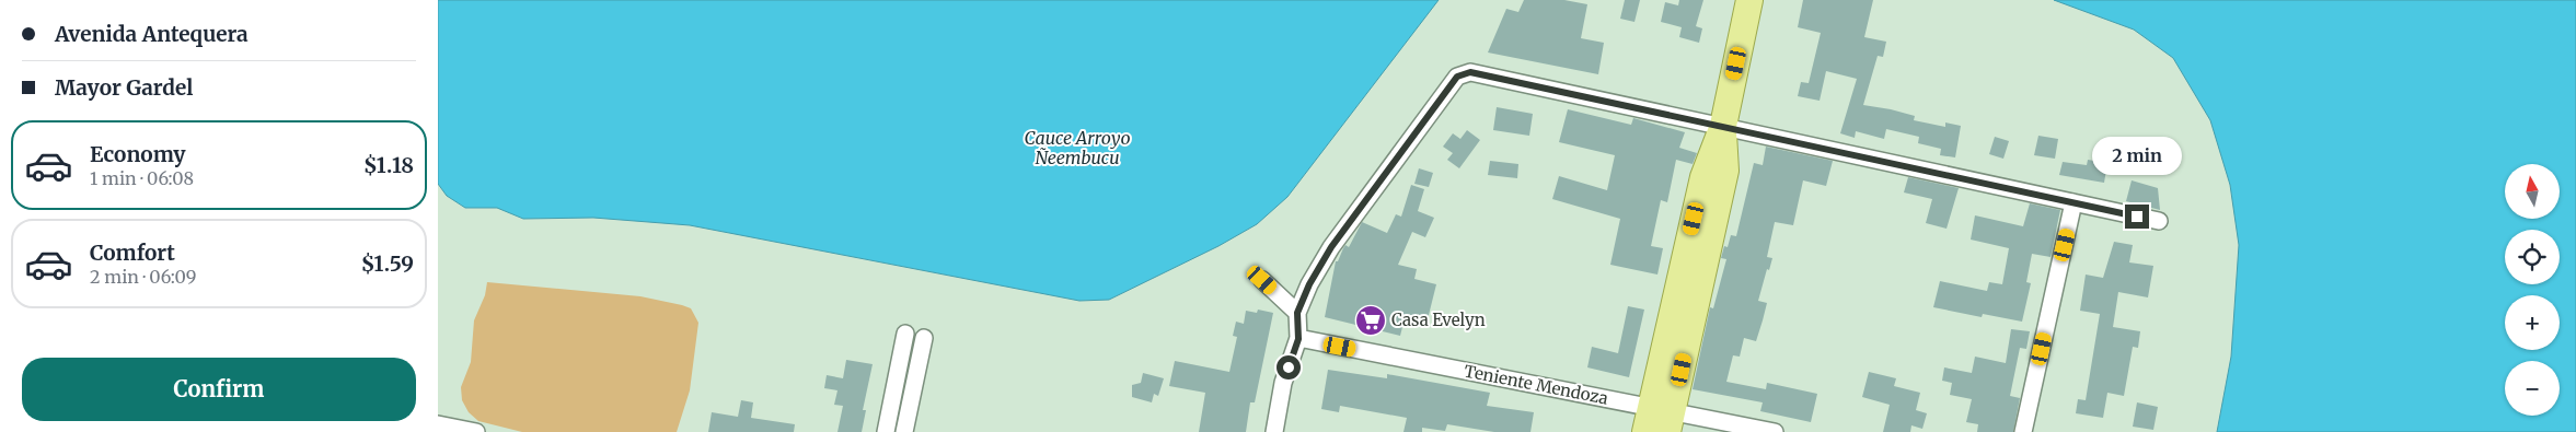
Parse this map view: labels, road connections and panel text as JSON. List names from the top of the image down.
{
  "streets": {
    "street": ["Teniente Mendoza"]
  },
  "water": ["Cauce Arroyo Ñeembucu"],
  "places": {
    "supermarket": ["Casa Evelyn"]
  },
  "north": "top",
  "page": {
    "banner": ["Avenida Antequera", "Mayor Gardel"],
    "list": [
      {
        "name": "Economy",
        "note": "1 min · 06:08",
        "value": "$1.18"
      },
      {
        "name": "Comfort",
        "note": "2 min · 06:09",
        "value": "$1.59"
      }
    ],
    "bubble": "2 min",
    "map_buttons": ["+", "−"],
    "buttons": "Confirm"
  }
}
